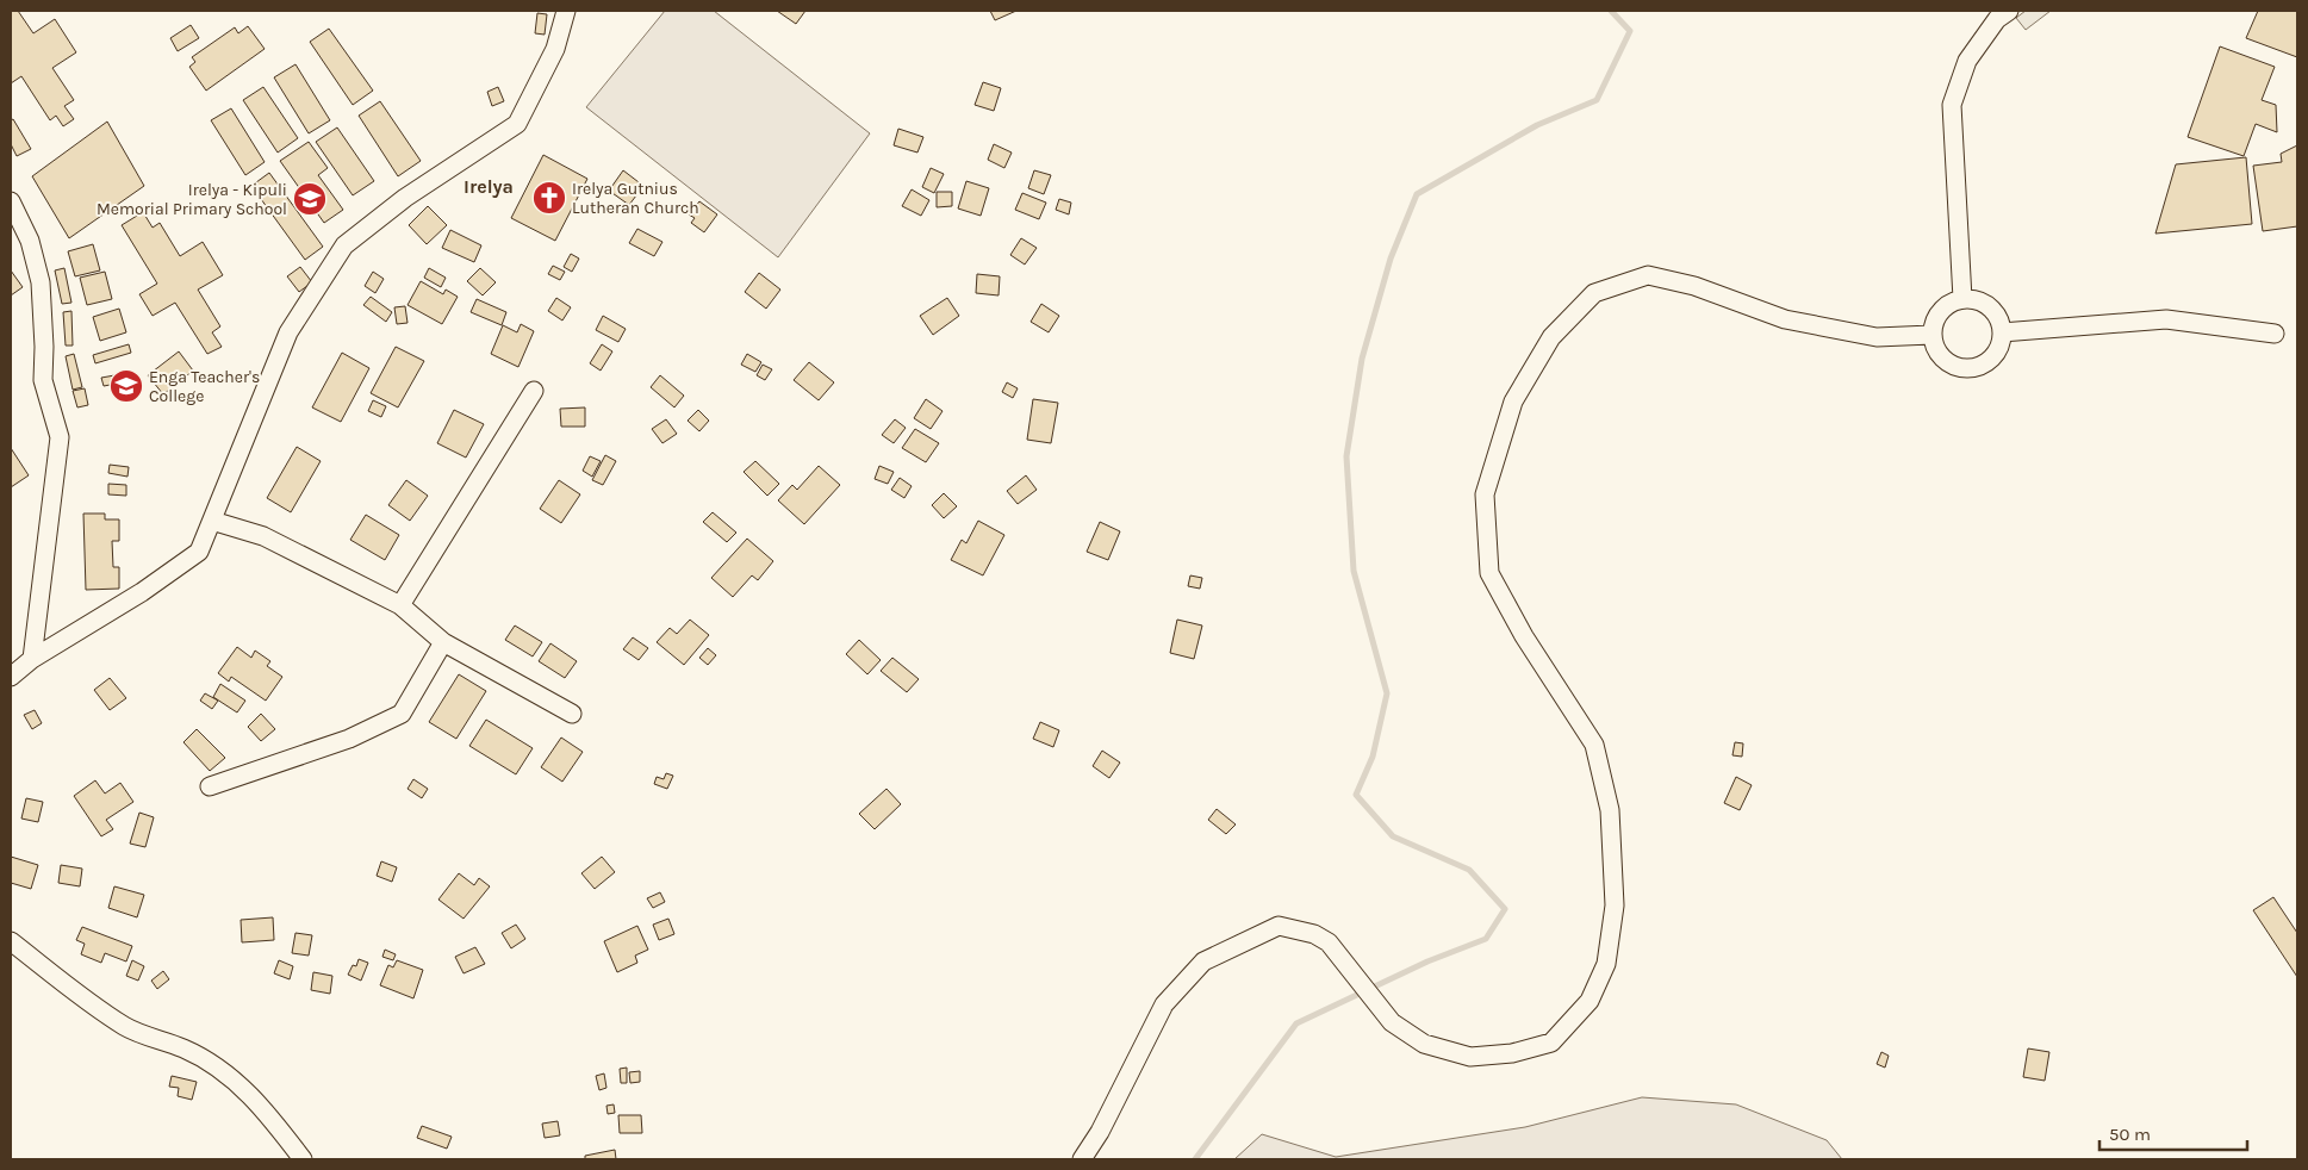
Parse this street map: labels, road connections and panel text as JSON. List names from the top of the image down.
{
  "districts": ["Irelya"],
  "places": {
    "church": ["Irelya Gutnius Lutheran Church"],
    "school or university": ["Irelya - Kipuli Memorial Primary School", "Enga Teacher's College"]
  },
  "scale_bar": "50 m"
}
